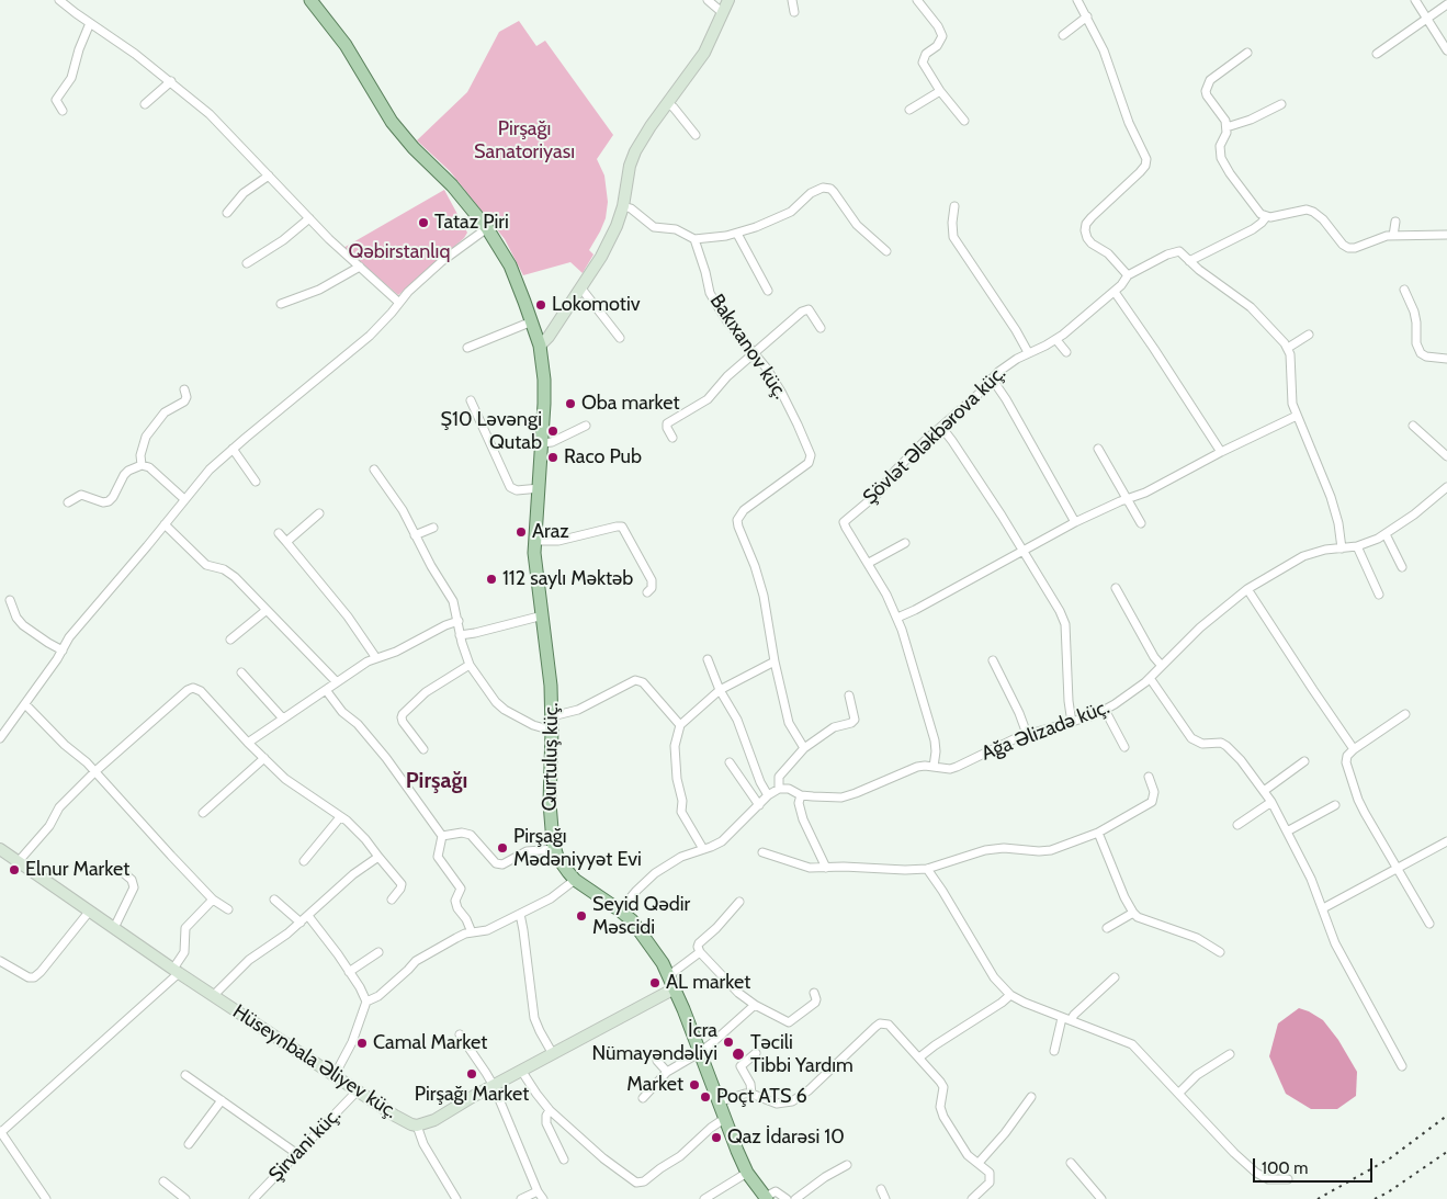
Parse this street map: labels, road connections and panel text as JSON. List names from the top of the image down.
{
  "streets": {
    "main road": ["Qurtuluş küç."],
    "street": [
      "Bakıxanov küç.",
      "Şövlət Ələkbərova küç.",
      "Ağa Əlizadə küç.",
      "Hüseynbala Əliyev küç.",
      "Şirvani küç."
    ]
  },
  "crossings": [
    ["Şövlət Ələkbərova küç.", "Ağa Əlizadə küç."],
    ["Qurtuluş küç.", "Hüseynbala Əliyev küç."],
    ["Hüseynbala Əliyev küç.", "Şirvani küç."]
  ],
  "districts": ["Pirşağı"],
  "parks": ["Pirşağı Sanatoriyası", "Qəbirstanlıq"],
  "places": [
    "Tataz Piri",
    "Lokomotiv",
    "Oba market",
    "Ş10 Ləvəngi Qutab",
    "Raco Pub",
    "Araz",
    "112 saylı Məktəb",
    "Pirşağı Mədəniyyət Evi",
    "Elnur Market",
    "Seyid Qədir Məscidi",
    "AL market",
    "İcra Nümayəndəliyi",
    "Camal Market",
    "Təcili Tibbi Yardım",
    "Pirşağı Market",
    "Market",
    "Poçt ATS 6",
    "Qaz İdarəsi 10"
  ],
  "scale_bar": "100 m"
}
